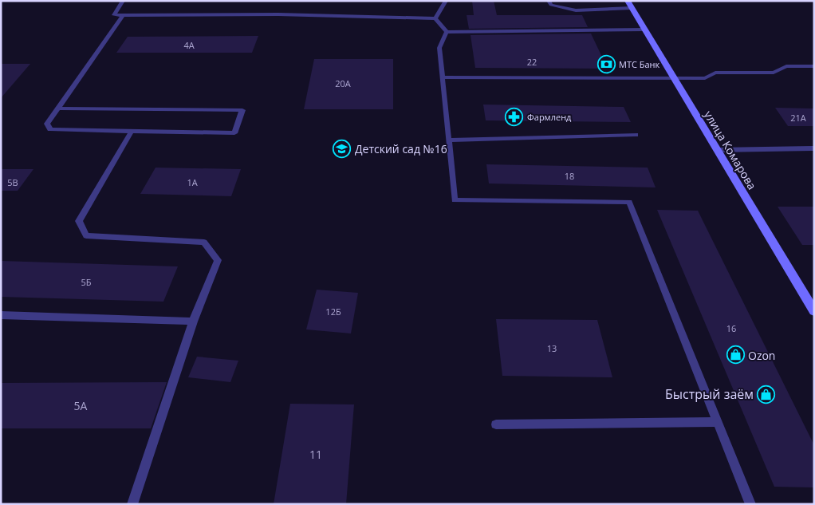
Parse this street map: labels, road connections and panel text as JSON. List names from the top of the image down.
{
  "streets": {
    "street": ["улица Комарова"]
  },
  "places": {
    "bank": ["МТС Банк"],
    "pharmacy": ["Фармленд"],
    "school or university": ["Детский сад №16"],
    "shop": ["Ozon", "Быстрый заём"]
  },
  "house_numbers": [
    "4А",
    "22",
    "20А",
    "21А",
    "18",
    "5В",
    "1А",
    "5Б",
    "12Б",
    "16",
    "13",
    "5А",
    "11"
  ]
}
